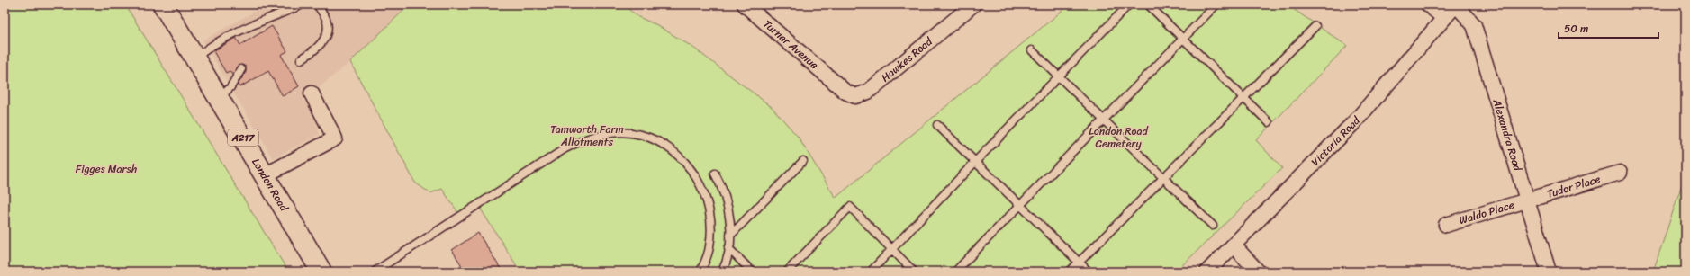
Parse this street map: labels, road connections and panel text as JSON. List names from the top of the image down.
{
  "streets": {
    "main road": ["A217", "London Road"],
    "street": [
      "Turner Avenue",
      "Hawkes Road",
      "Alexandra Road",
      "Victoria Road",
      "Tudor Place",
      "Waldo Place"
    ]
  },
  "crossings": [
    ["Turner Avenue", "Hawkes Road"],
    ["Alexandra Road", "Victoria Road"],
    ["Alexandra Road", "Tudor Place"],
    ["Alexandra Road", "Waldo Place"],
    ["Tudor Place", "Waldo Place"]
  ],
  "parks": ["Tamworth Farm Allotments", "London Road Cemetery", "Figges Marsh"],
  "scale_bar": "50 m"
}
